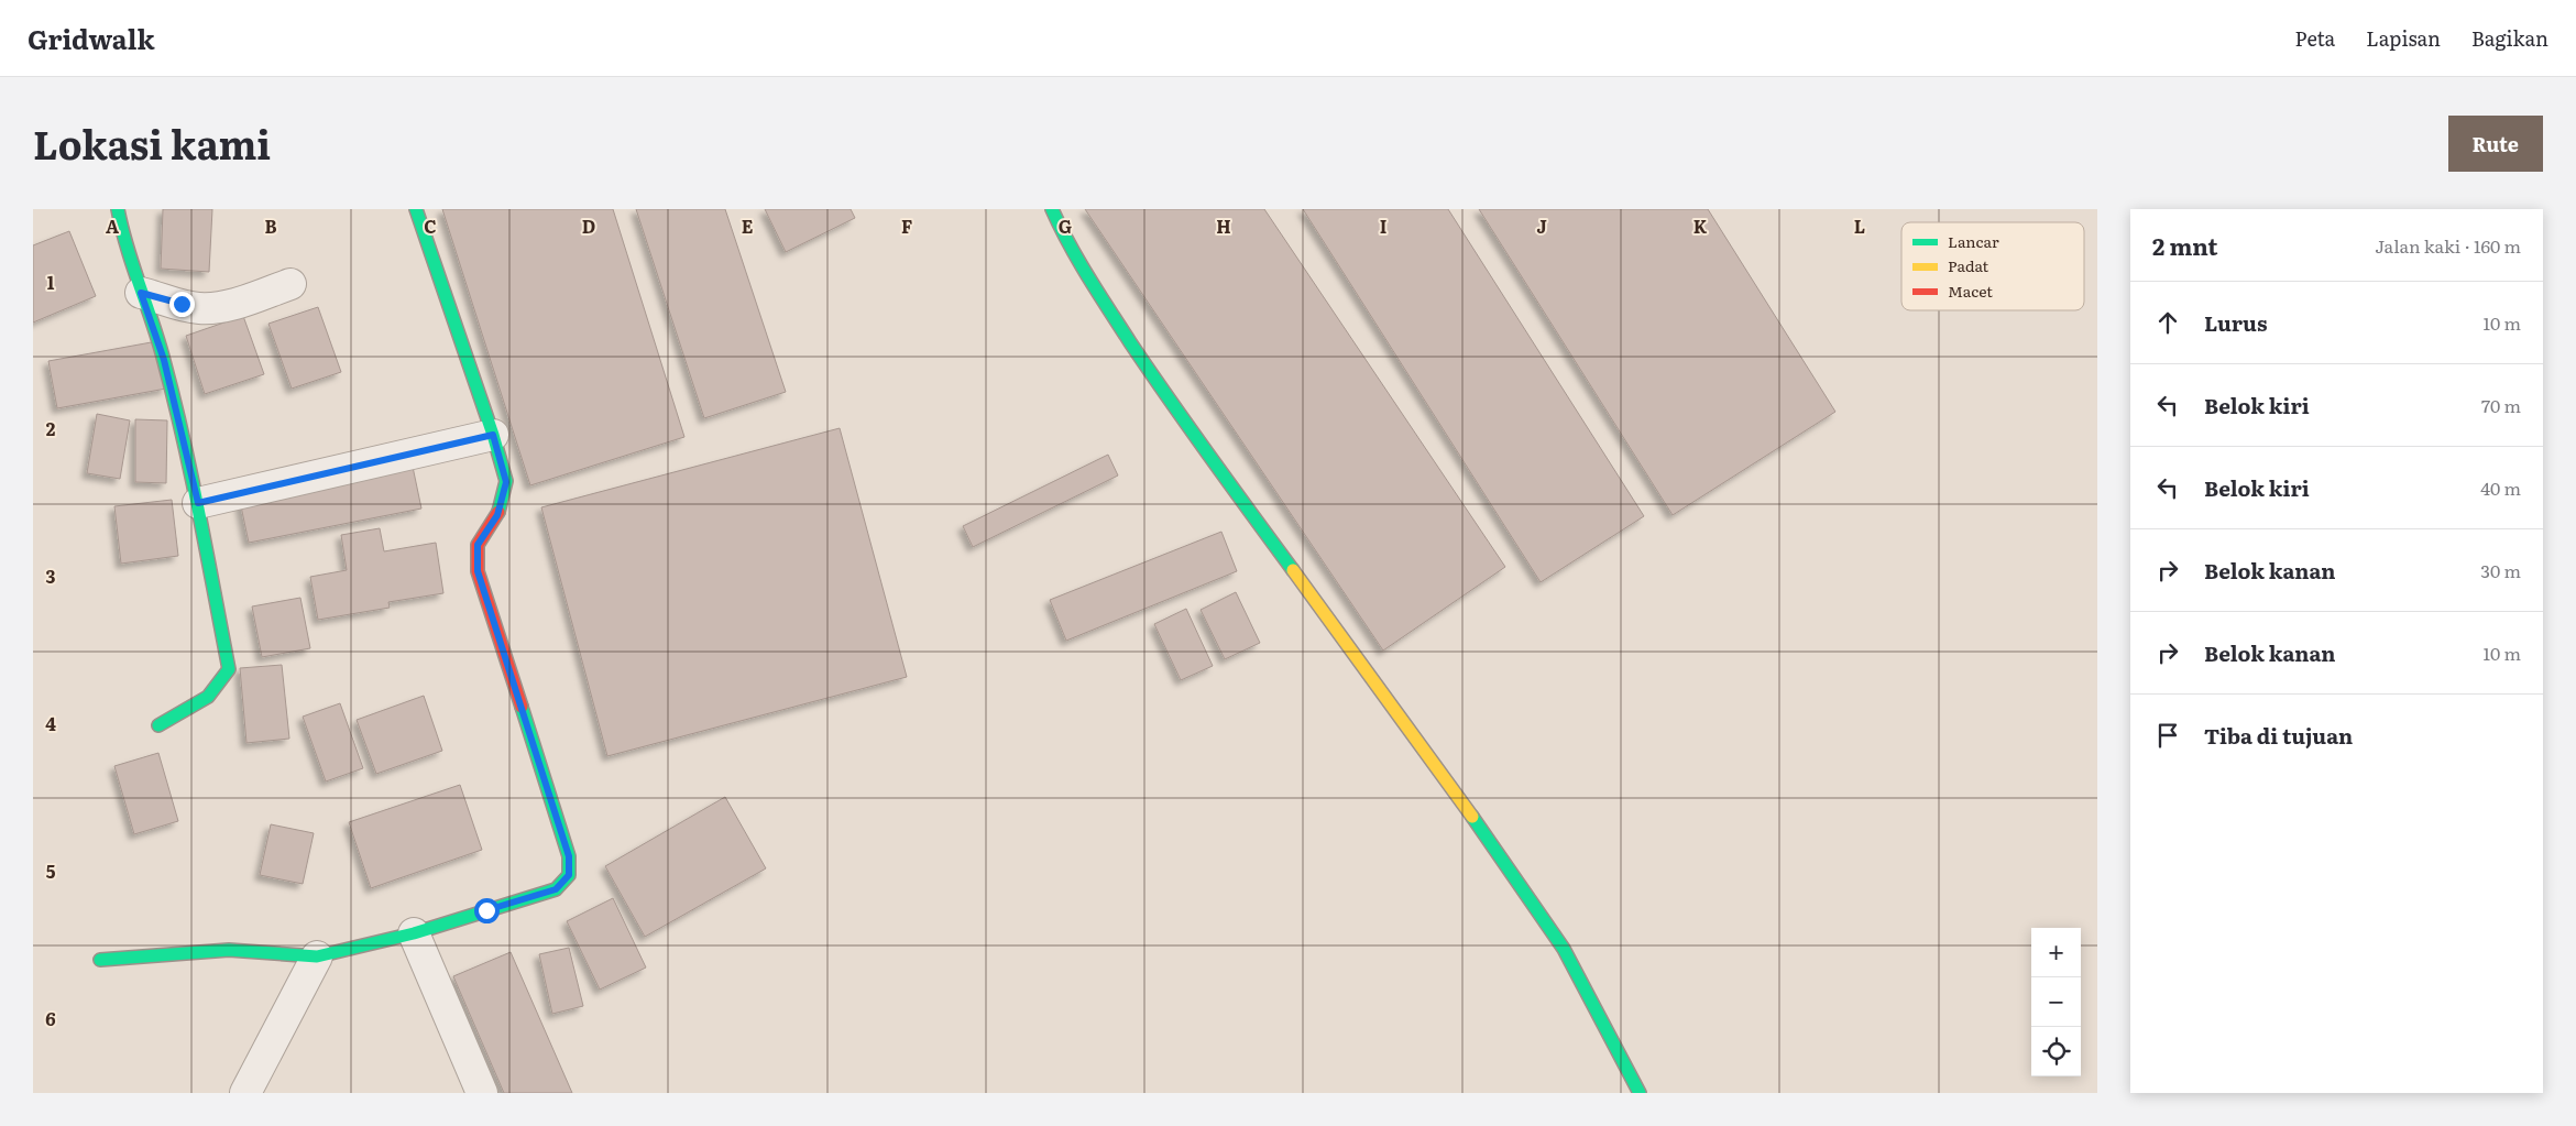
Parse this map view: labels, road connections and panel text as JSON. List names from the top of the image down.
{
  "legend": ["Lancar", "Padat", "Macet"],
  "page": {
    "header": "Gridwalk",
    "nav": ["Peta", "Lapisan", "Bagikan"],
    "title": "Lokasi kami",
    "buttons": "Rute",
    "heading": ["2 mnt", "Jalan kaki · 160 m"],
    "list": [
      ["Lurus", "10 m"],
      ["Belok kiri", "70 m"],
      ["Belok kiri", "40 m"],
      ["Belok kanan", "30 m"],
      ["Belok kanan", "10 m"],
      "Tiba di tujuan"
    ],
    "map_buttons": ["+", "−"]
  },
  "grid": {
    "columns": [
      "A",
      "B",
      "C",
      "D",
      "E",
      "F",
      "G",
      "H",
      "I",
      "J",
      "K",
      "L"
    ],
    "rows": [
      "1",
      "2",
      "3",
      "4",
      "5",
      "6"
    ]
  }
}
